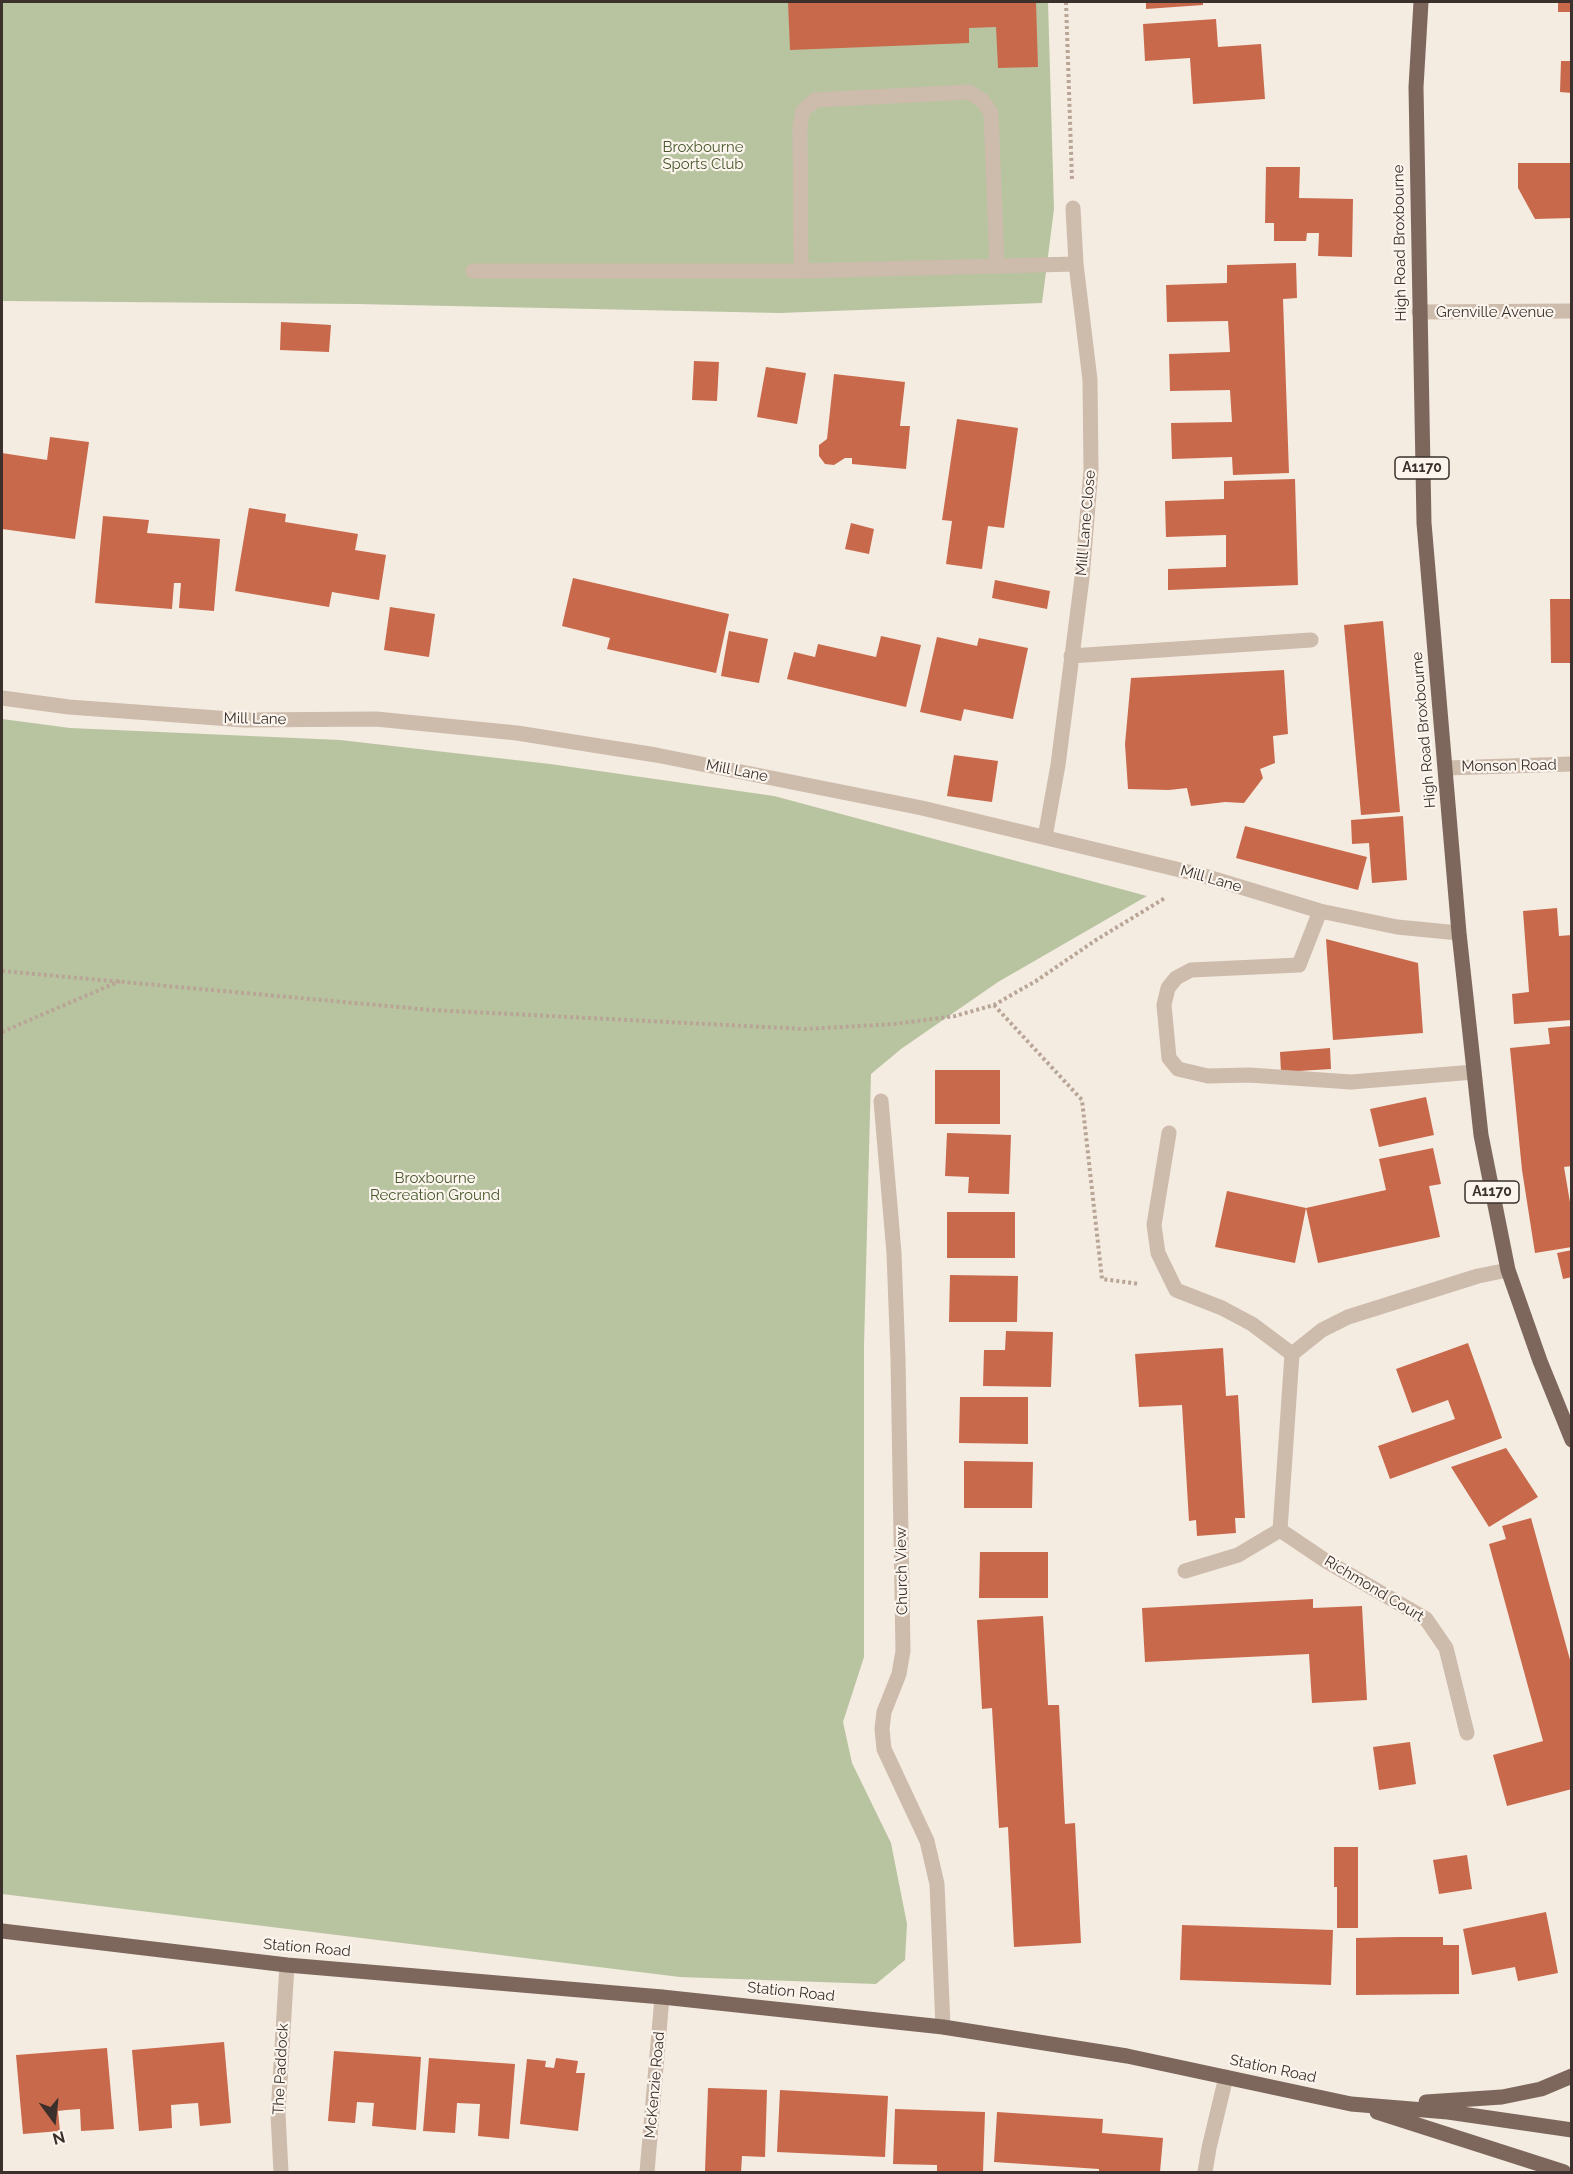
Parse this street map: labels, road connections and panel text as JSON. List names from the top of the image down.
{
  "streets": {
    "main road": ["High Road Broxbourne", "A1170", "Station Road"],
    "street": [
      "Grenville Avenue",
      "Mill Lane Close",
      "Mill Lane",
      "Monson Road",
      "Church View",
      "Richmond Court",
      "The Paddock",
      "McKenzie Road"
    ]
  },
  "crossings": [
    ["High Road Broxbourne", "Grenville Avenue"],
    ["High Road Broxbourne", "Mill Lane"],
    ["High Road Broxbourne", "Monson Road"],
    ["Mill Lane Close", "Mill Lane"],
    ["Church View", "Station Road"],
    ["Station Road", "The Paddock"],
    ["Station Road", "McKenzie Road"]
  ],
  "parks": ["Broxbourne Sports Club", "Broxbourne Recreation Ground"],
  "north": "bottom"
}
